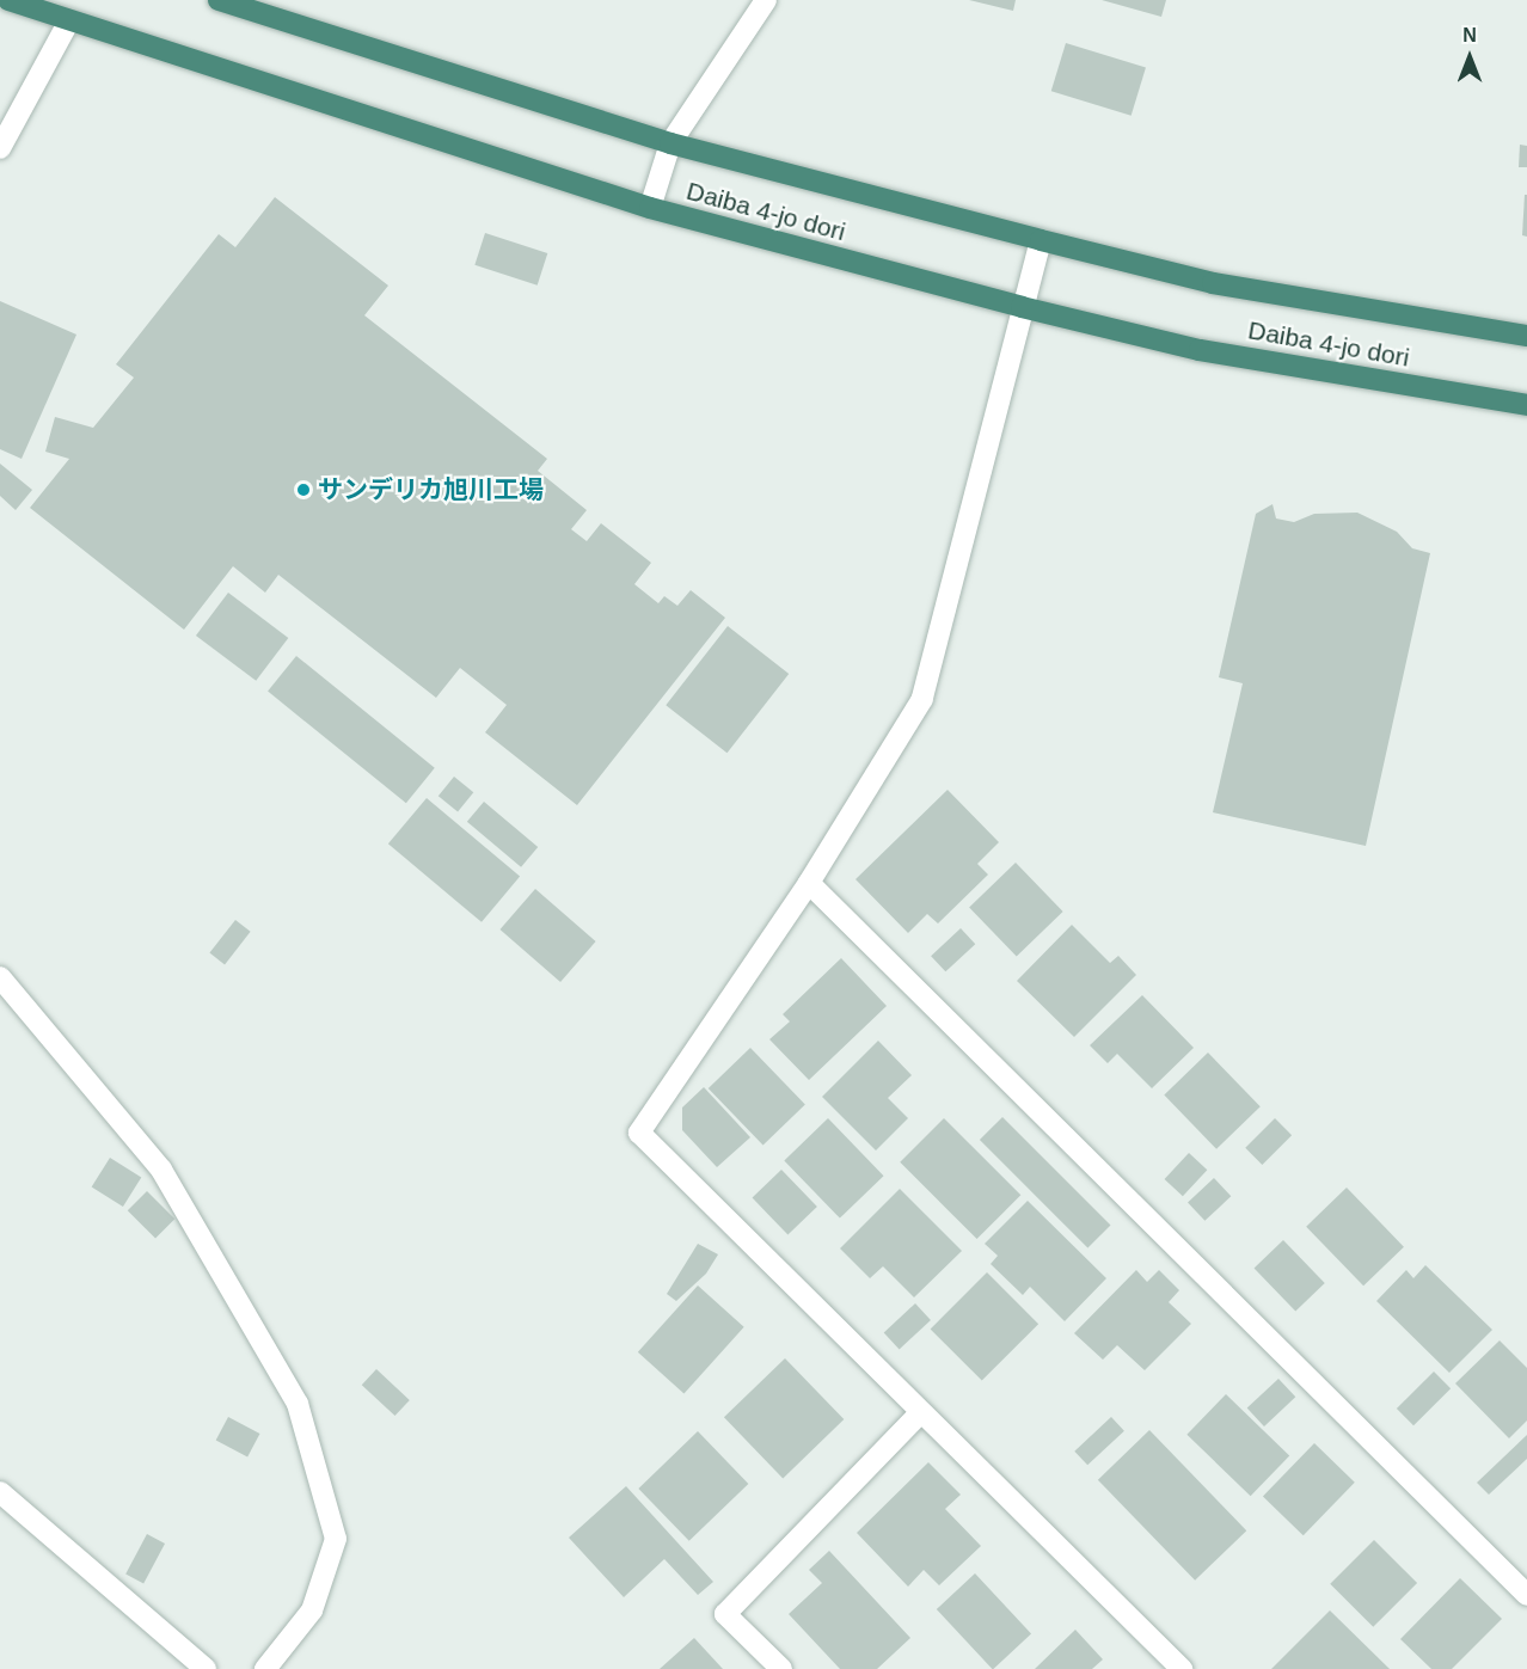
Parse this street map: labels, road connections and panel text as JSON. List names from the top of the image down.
{
  "streets": {
    "highway": ["Daiba 4-jo dori"]
  },
  "places": ["サンデリカ旭川工場"],
  "north": "top"
}
